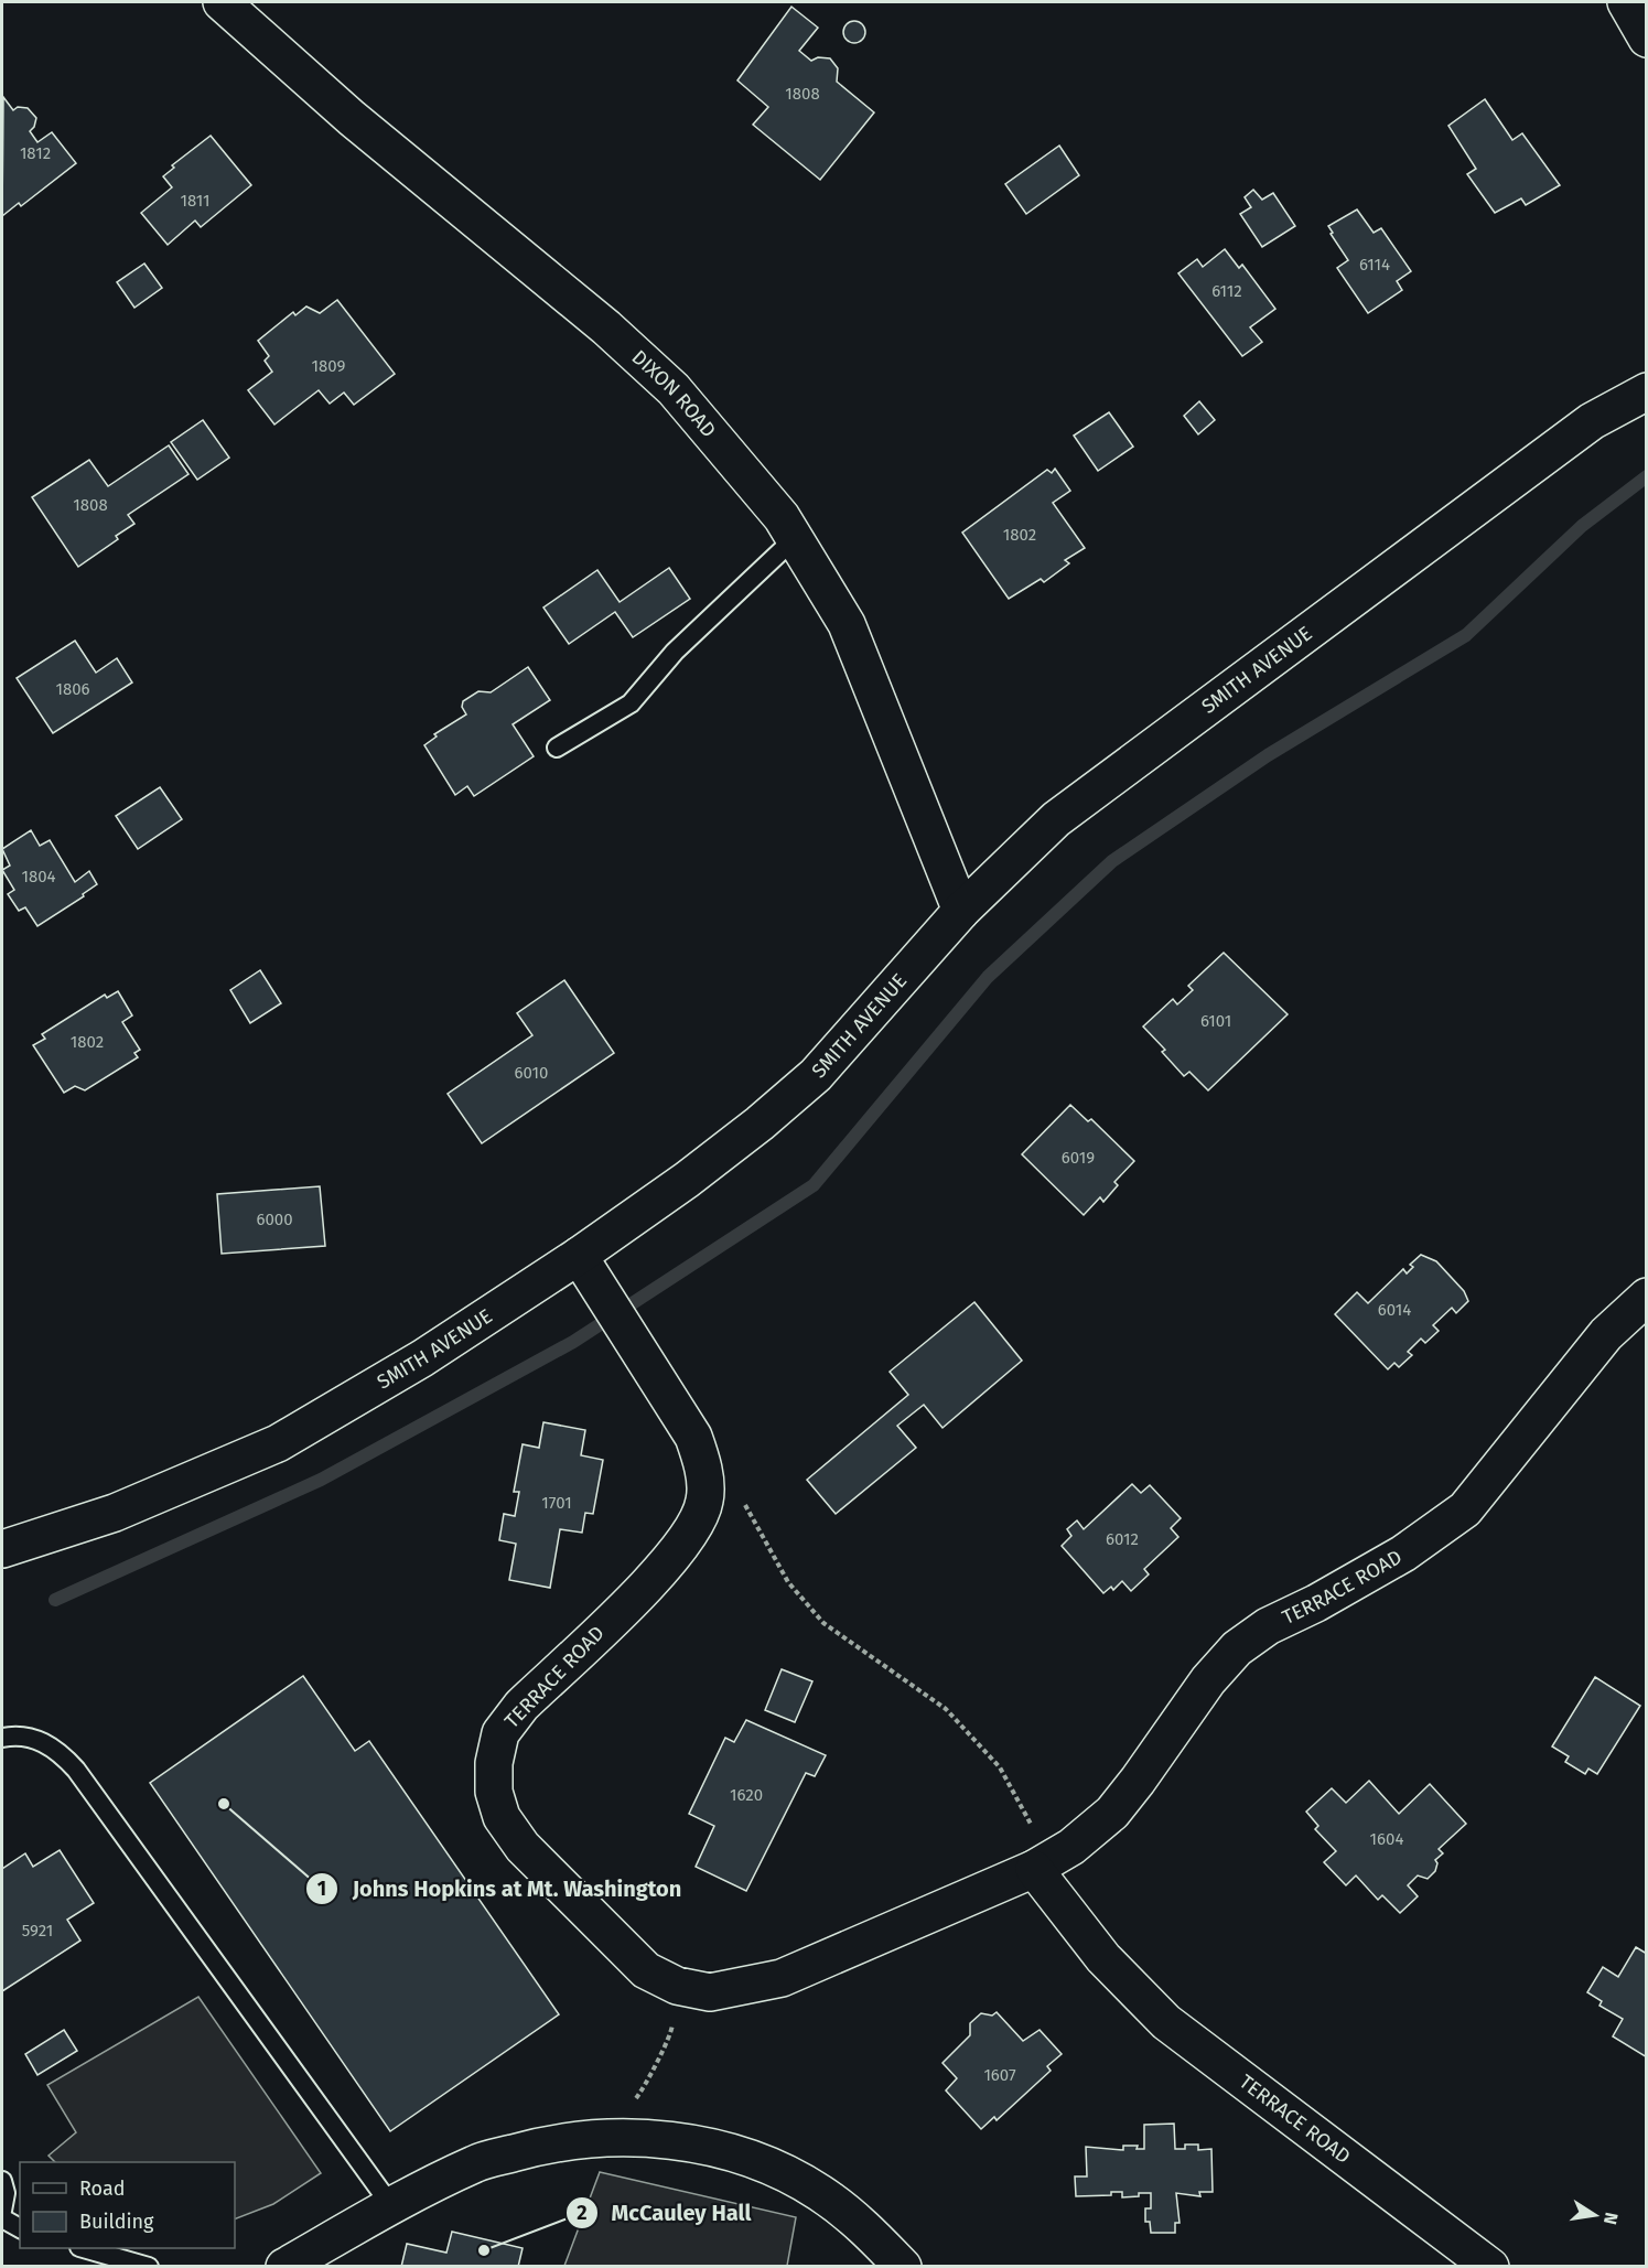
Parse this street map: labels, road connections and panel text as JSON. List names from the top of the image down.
{
  "streets": {
    "street": ["DIXON ROAD", "SMITH AVENUE", "TERRACE ROAD"]
  },
  "crossings": [
    ["DIXON ROAD", "SMITH AVENUE"],
    ["SMITH AVENUE", "TERRACE ROAD"]
  ],
  "places": ["Johns Hopkins at Mt. Washington", "McCauley Hall"],
  "house_numbers": [
    "1808",
    "1812",
    "1811",
    "6114",
    "6112",
    "1809",
    "1808",
    "1802",
    "1806",
    "1804",
    "6101",
    "1802",
    "6010",
    "6019",
    "6000",
    "6014",
    "1701",
    "6012",
    "1620",
    "1604",
    "5921",
    "1607"
  ],
  "legend": ["Road", "Building"],
  "north": "right"
}
